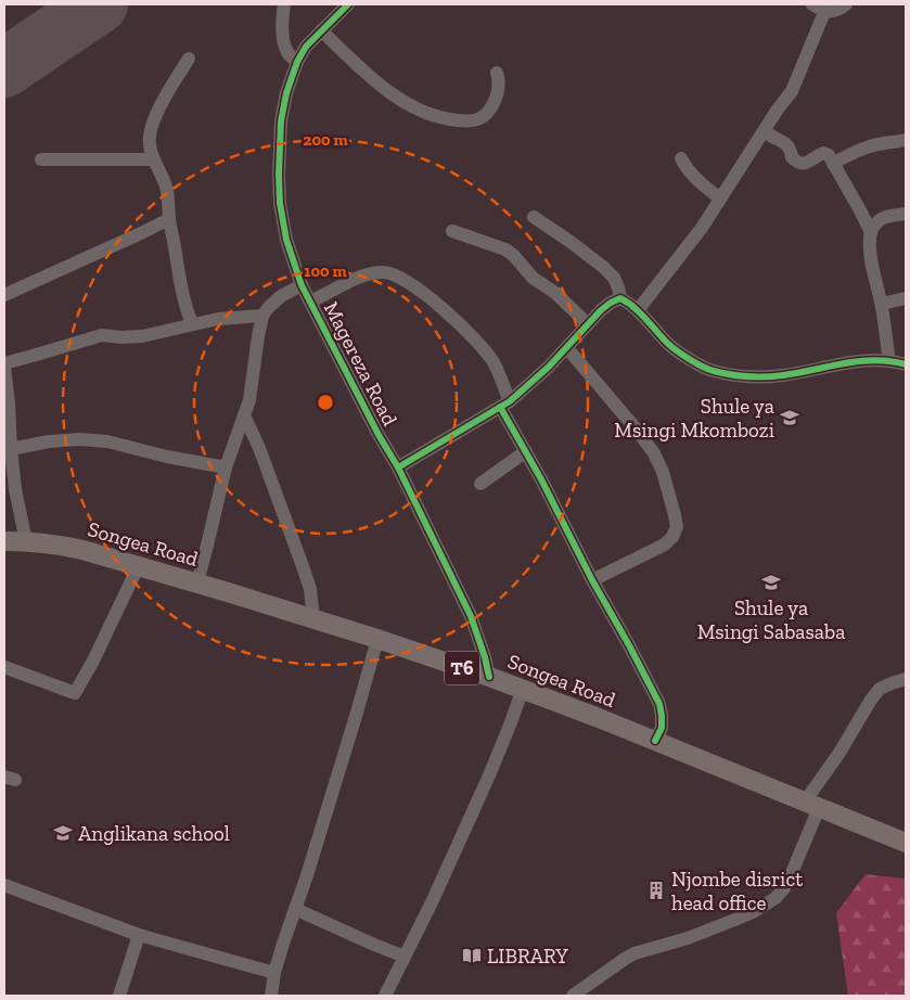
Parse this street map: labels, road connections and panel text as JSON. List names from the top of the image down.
{
  "streets": {
    "highway": ["Songea Road", "T6"],
    "street": ["Magereza Road"]
  },
  "crossings": [
    ["Magereza Road", "Songea Road"]
  ],
  "places": {
    "school or university": ["Shule ya Msingi Mkombozi", "Shule ya Msingi Sabasaba", "Anglikana school"],
    "building": ["Njombe disrict head office"],
    "library": ["LIBRARY"]
  },
  "rings": ["200 m", "100 m"]
}
